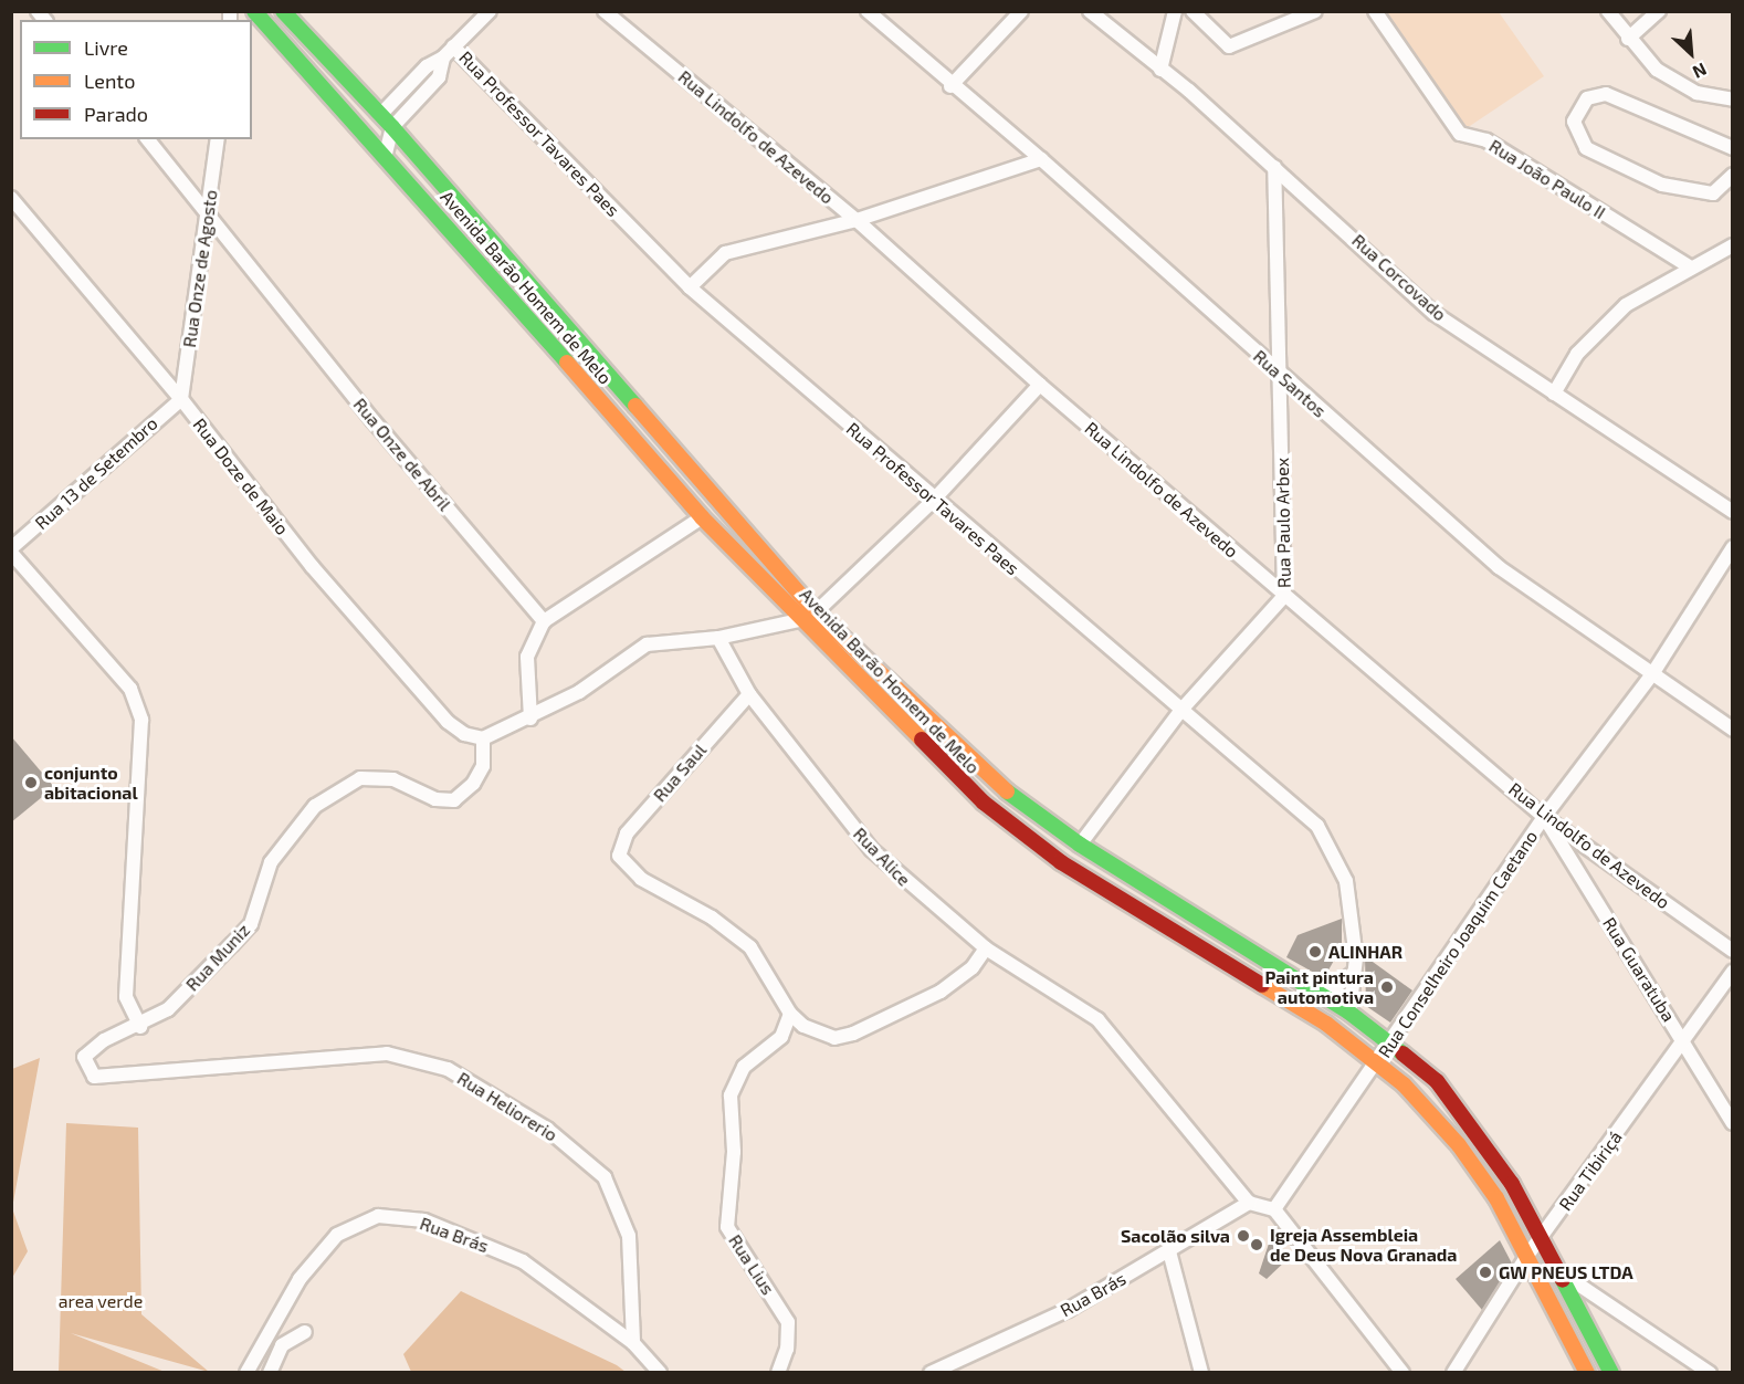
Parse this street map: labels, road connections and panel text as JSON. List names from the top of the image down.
{
  "streets": {
    "main road": ["Avenida Barão Homem de Melo"],
    "street": [
      "Rua Professor Tavares Paes",
      "Rua Lindolfo de Azevedo",
      "Rua João Paulo II",
      "Rua Onze de Agosto",
      "Rua Corcovado",
      "Rua Santos",
      "Rua Onze de Abril",
      "Rua 13 de Setembro",
      "Rua Doze de Maio",
      "Rua Paulo Arbex",
      "Rua Saul",
      "Rua Alice",
      "Rua Conselheiro Joaquim Caetano",
      "Rua Muniz",
      "Rua Guaratuba",
      "Rua Heliorerio",
      "Rua Tibiriçá",
      "Rua Brás",
      "Rua Lius"
    ]
  },
  "crossings": [
    ["Rua Professor Tavares Paes", "Avenida Barão Homem de Melo"],
    ["Rua Professor Tavares Paes", "Rua Paulo Arbex"],
    ["Rua Lindolfo de Azevedo", "Rua Paulo Arbex"],
    ["Rua Lindolfo de Azevedo", "Rua Conselheiro Joaquim Caetano"],
    ["Rua Lindolfo de Azevedo", "Rua Guaratuba"],
    ["Rua Onze de Agosto", "Rua Onze de Abril"],
    ["Rua Onze de Agosto", "Rua 13 de Setembro"],
    ["Rua Onze de Agosto", "Rua Doze de Maio"],
    ["Rua Corcovado", "Rua Paulo Arbex"],
    ["Avenida Barão Homem de Melo", "Rua Paulo Arbex"],
    ["Avenida Barão Homem de Melo", "Rua Conselheiro Joaquim Caetano"],
    ["Avenida Barão Homem de Melo", "Rua Tibiriçá"],
    ["Rua Santos", "Rua Paulo Arbex"],
    ["Rua Santos", "Rua Conselheiro Joaquim Caetano"],
    ["Rua 13 de Setembro", "Rua Doze de Maio"],
    ["Rua Doze de Maio", "Rua Muniz"],
    ["Rua Saul", "Rua Alice"],
    ["Rua Saul", "Rua Lius"],
    ["Rua Alice", "Rua Brás"],
    ["Rua Conselheiro Joaquim Caetano", "Rua Guaratuba"],
    ["Rua Muniz", "Rua Heliorerio"],
    ["Rua Guaratuba", "Rua Tibiriçá"],
    ["Rua Heliorerio", "Rua Brás"]
  ],
  "parks": ["area verde"],
  "places": [
    "conjunto abitacional",
    "ALINHAR",
    "Paint pintura automotiva",
    "Sacolão silva",
    "Igreja Assembleia de Deus Nova Granada",
    "GW PNEUS LTDA"
  ],
  "legend": ["Livre", "Lento", "Parado"],
  "north": "bottom right"
}
